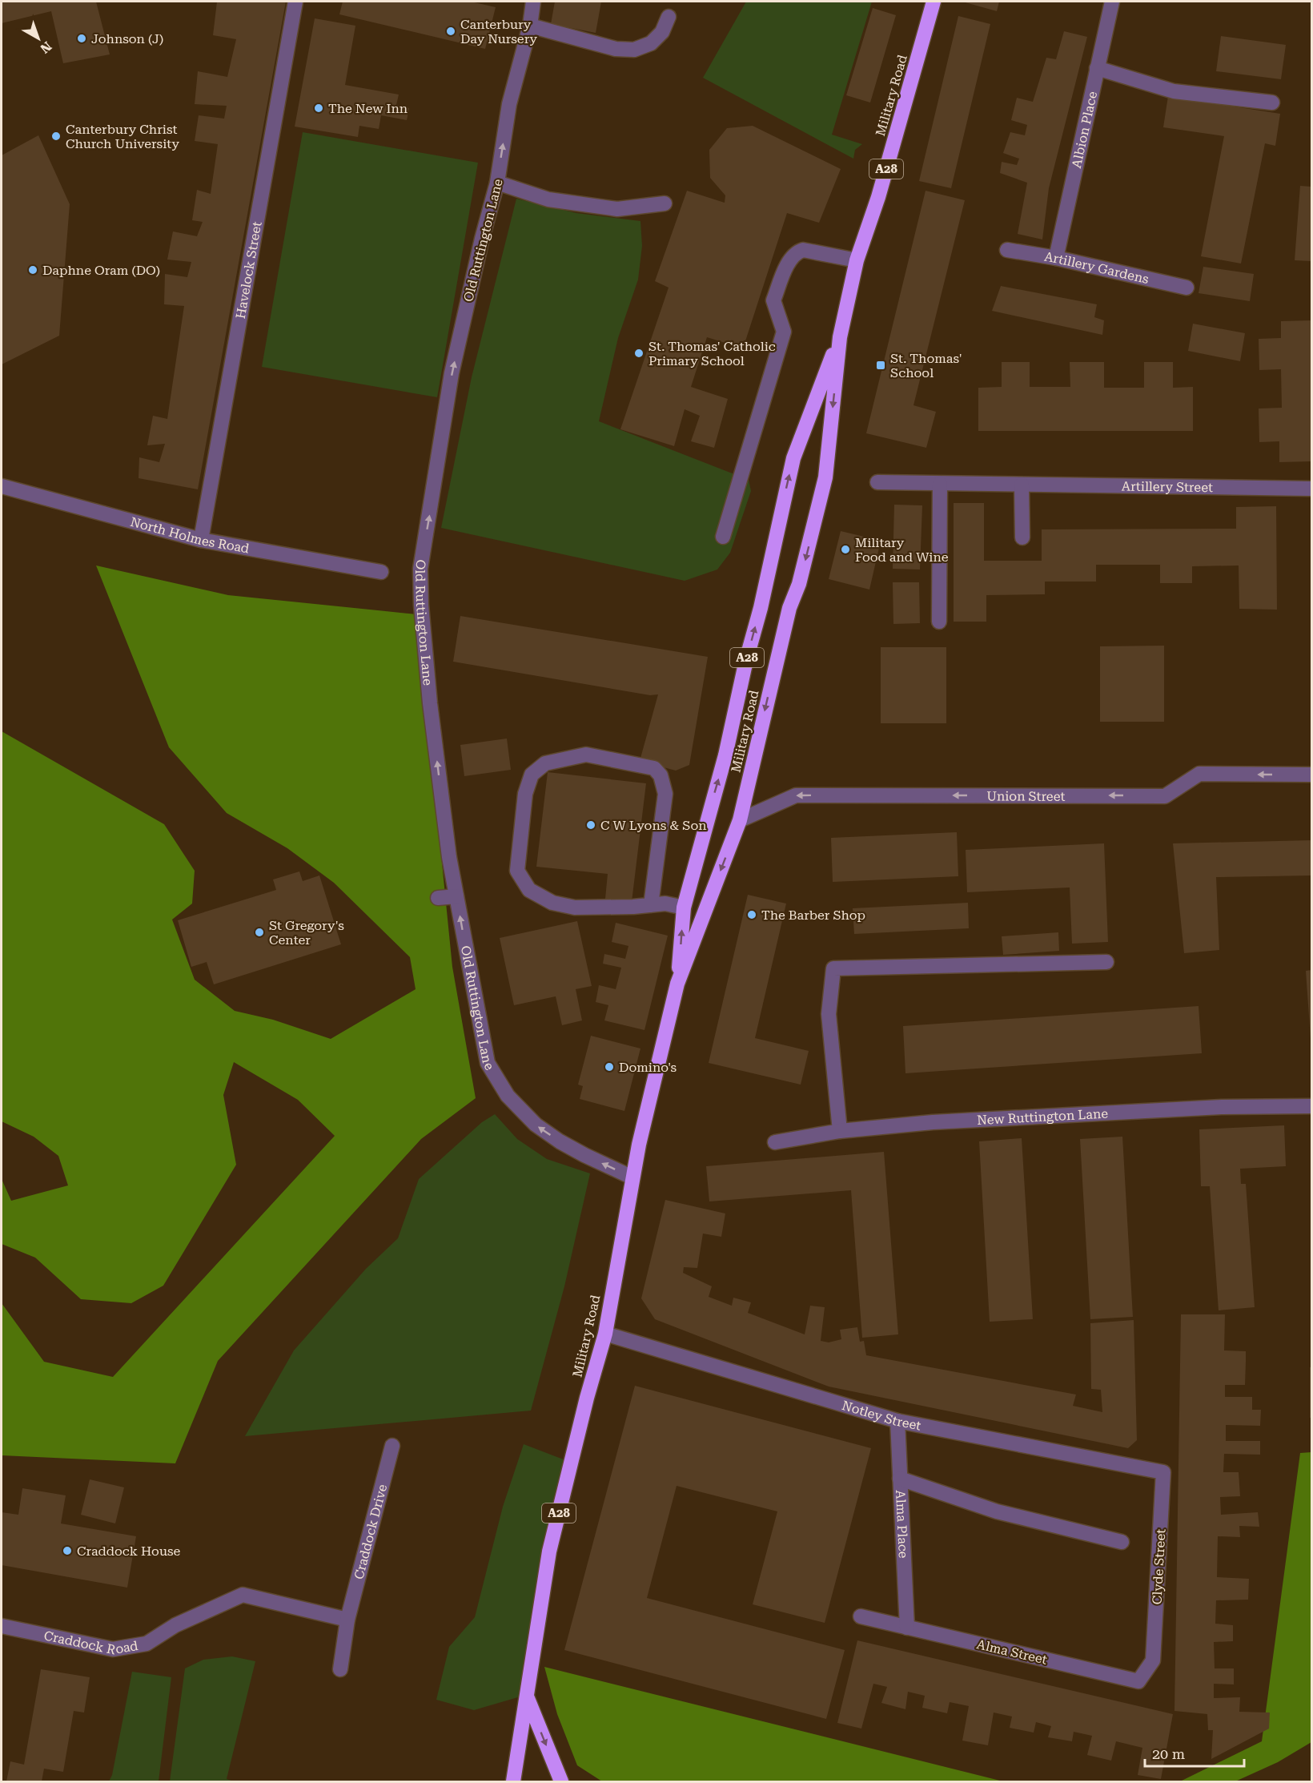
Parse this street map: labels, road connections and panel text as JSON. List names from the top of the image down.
{
  "streets": {
    "highway": ["Military Road", "A28"],
    "street": [
      "Albion Place",
      "Old Ruttington Lane",
      "Artillery Gardens",
      "Havelock Street",
      "Artillery Street",
      "North Holmes Road",
      "Union Street",
      "New Ruttington Lane",
      "Notley Street",
      "Alma Place",
      "Craddock Drive",
      "Clyde Street",
      "Craddock Road",
      "Alma Street"
    ]
  },
  "crossings": [
    ["Military Road", "Old Ruttington Lane"],
    ["Military Road", "Union Street"],
    ["Military Road", "Notley Street"],
    ["Albion Place", "Artillery Gardens"],
    ["Havelock Street", "North Holmes Road"],
    ["Notley Street", "Alma Place"],
    ["Notley Street", "Clyde Street"],
    ["Alma Place", "Alma Street"],
    ["Craddock Drive", "Craddock Road"],
    ["Clyde Street", "Alma Street"]
  ],
  "one_way": ["Old Ruttington Lane", "Union Street"],
  "places": {
    "other": [
      "Canterbury Day Nursery",
      "Johnson (J)",
      "The New Inn",
      "Canterbury Christ Church University",
      "Daphne Oram (DO)",
      "St. Thomas' Catholic Primary School",
      "Military Food and Wine",
      "C W Lyons & Son",
      "The Barber Shop",
      "St Gregory's Center",
      "Domino's",
      "Craddock House"
    ],
    "transit": ["St. Thomas' School"]
  },
  "scale_bar": "20 m",
  "north": "bottom right"
}
